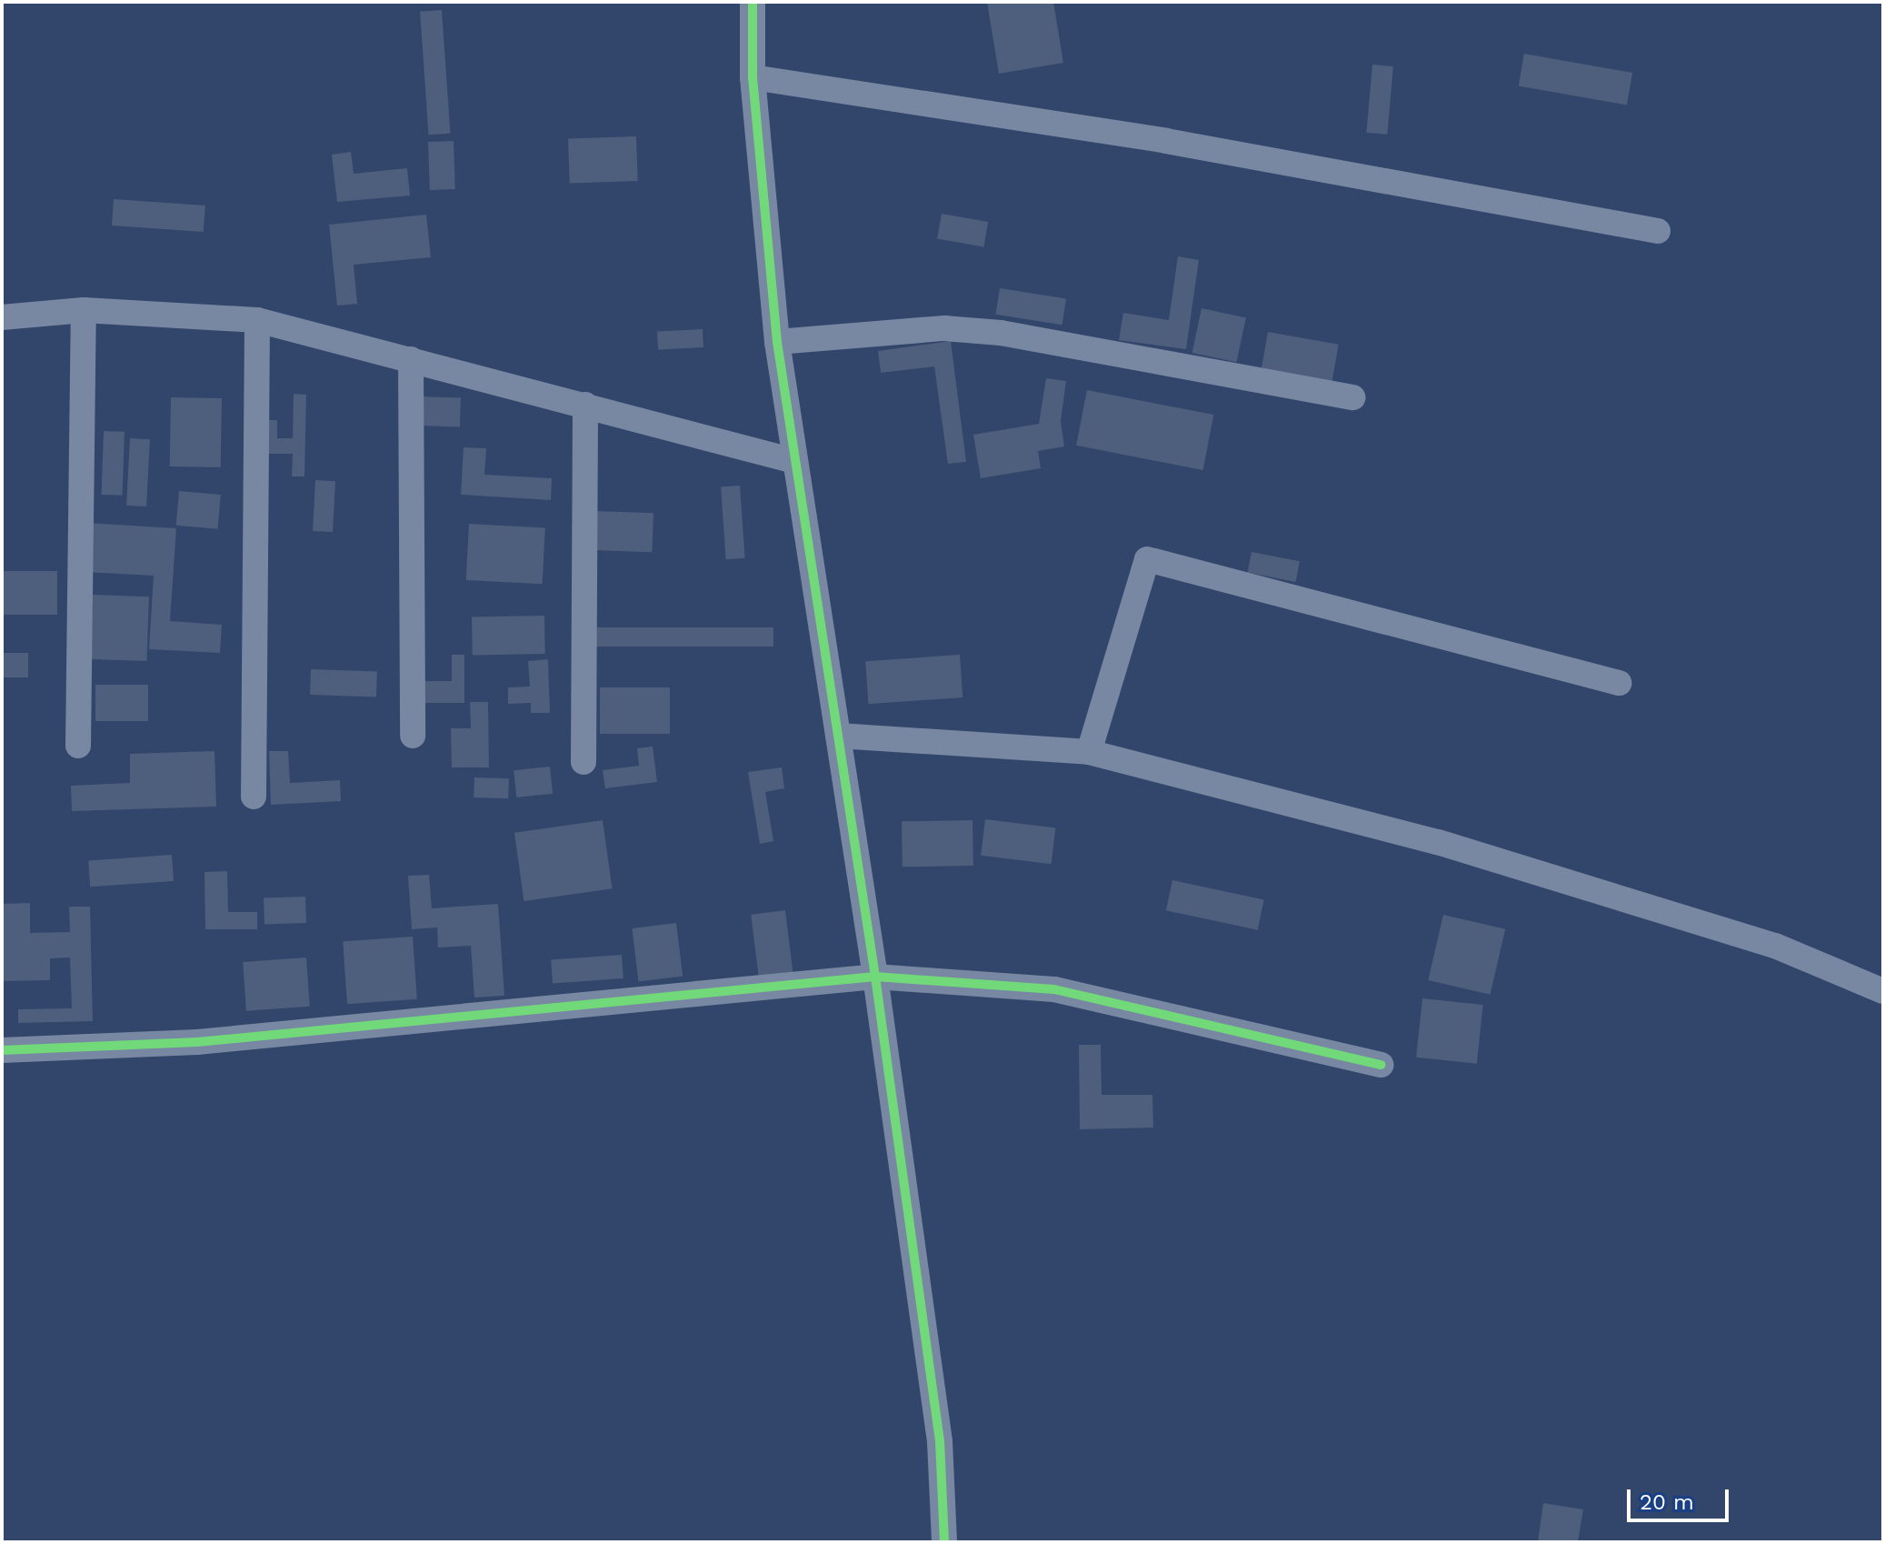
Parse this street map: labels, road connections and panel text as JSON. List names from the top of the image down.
{
  "scale_bar": "20 m"
}
